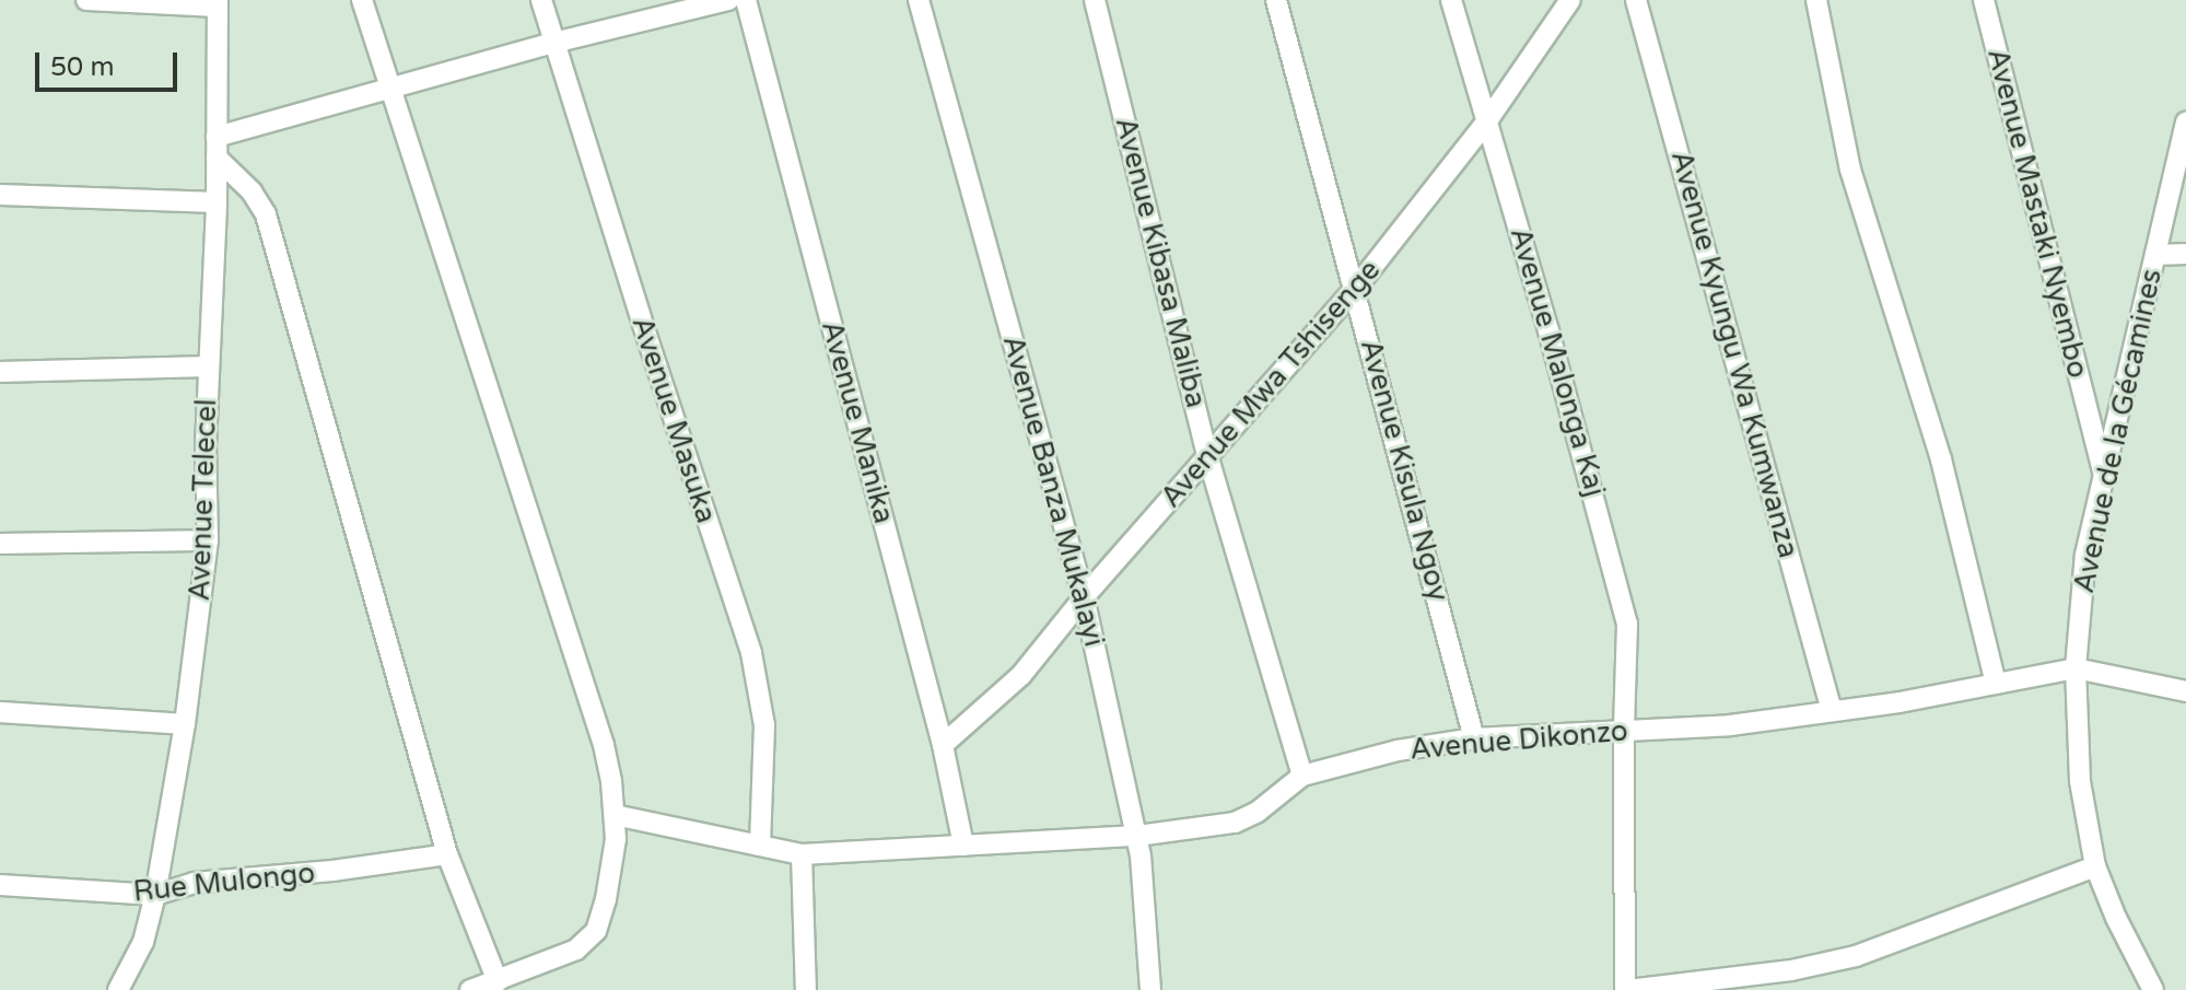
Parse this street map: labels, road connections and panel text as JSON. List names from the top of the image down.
{
  "streets": {
    "street": [
      "Avenue Mastaki Nyembo",
      "Avenue Kibasa Maliba",
      "Avenue Kyungu Wa Kumwanza",
      "Avenue Malonga Kaj",
      "Avenue Mwa Tshisenge",
      "Avenue Masuka",
      "Avenue Manika",
      "Avenue de la Gécamines",
      "Avenue Kisula Ngoy",
      "Avenue Banza Mukalayi",
      "Avenue Telecel",
      "Avenue Dikonzo",
      "Rue Mulongo"
    ]
  },
  "crossings": [
    ["Avenue Mastaki Nyembo", "Avenue de la Gécamines"],
    ["Avenue Kibasa Maliba", "Avenue Mwa Tshisenge"],
    ["Avenue Kibasa Maliba", "Avenue Dikonzo"],
    ["Avenue Kyungu Wa Kumwanza", "Avenue Dikonzo"],
    ["Avenue Malonga Kaj", "Avenue Mwa Tshisenge"],
    ["Avenue Malonga Kaj", "Avenue Dikonzo"],
    ["Avenue Mwa Tshisenge", "Avenue Manika"],
    ["Avenue Mwa Tshisenge", "Avenue Kisula Ngoy"],
    ["Avenue Mwa Tshisenge", "Avenue Banza Mukalayi"],
    ["Avenue Masuka", "Avenue Dikonzo"],
    ["Avenue Manika", "Avenue Dikonzo"],
    ["Avenue de la Gécamines", "Avenue Dikonzo"],
    ["Avenue Kisula Ngoy", "Avenue Dikonzo"],
    ["Avenue Banza Mukalayi", "Avenue Dikonzo"],
    ["Avenue Telecel", "Rue Mulongo"]
  ],
  "scale_bar": "50 m"
}
